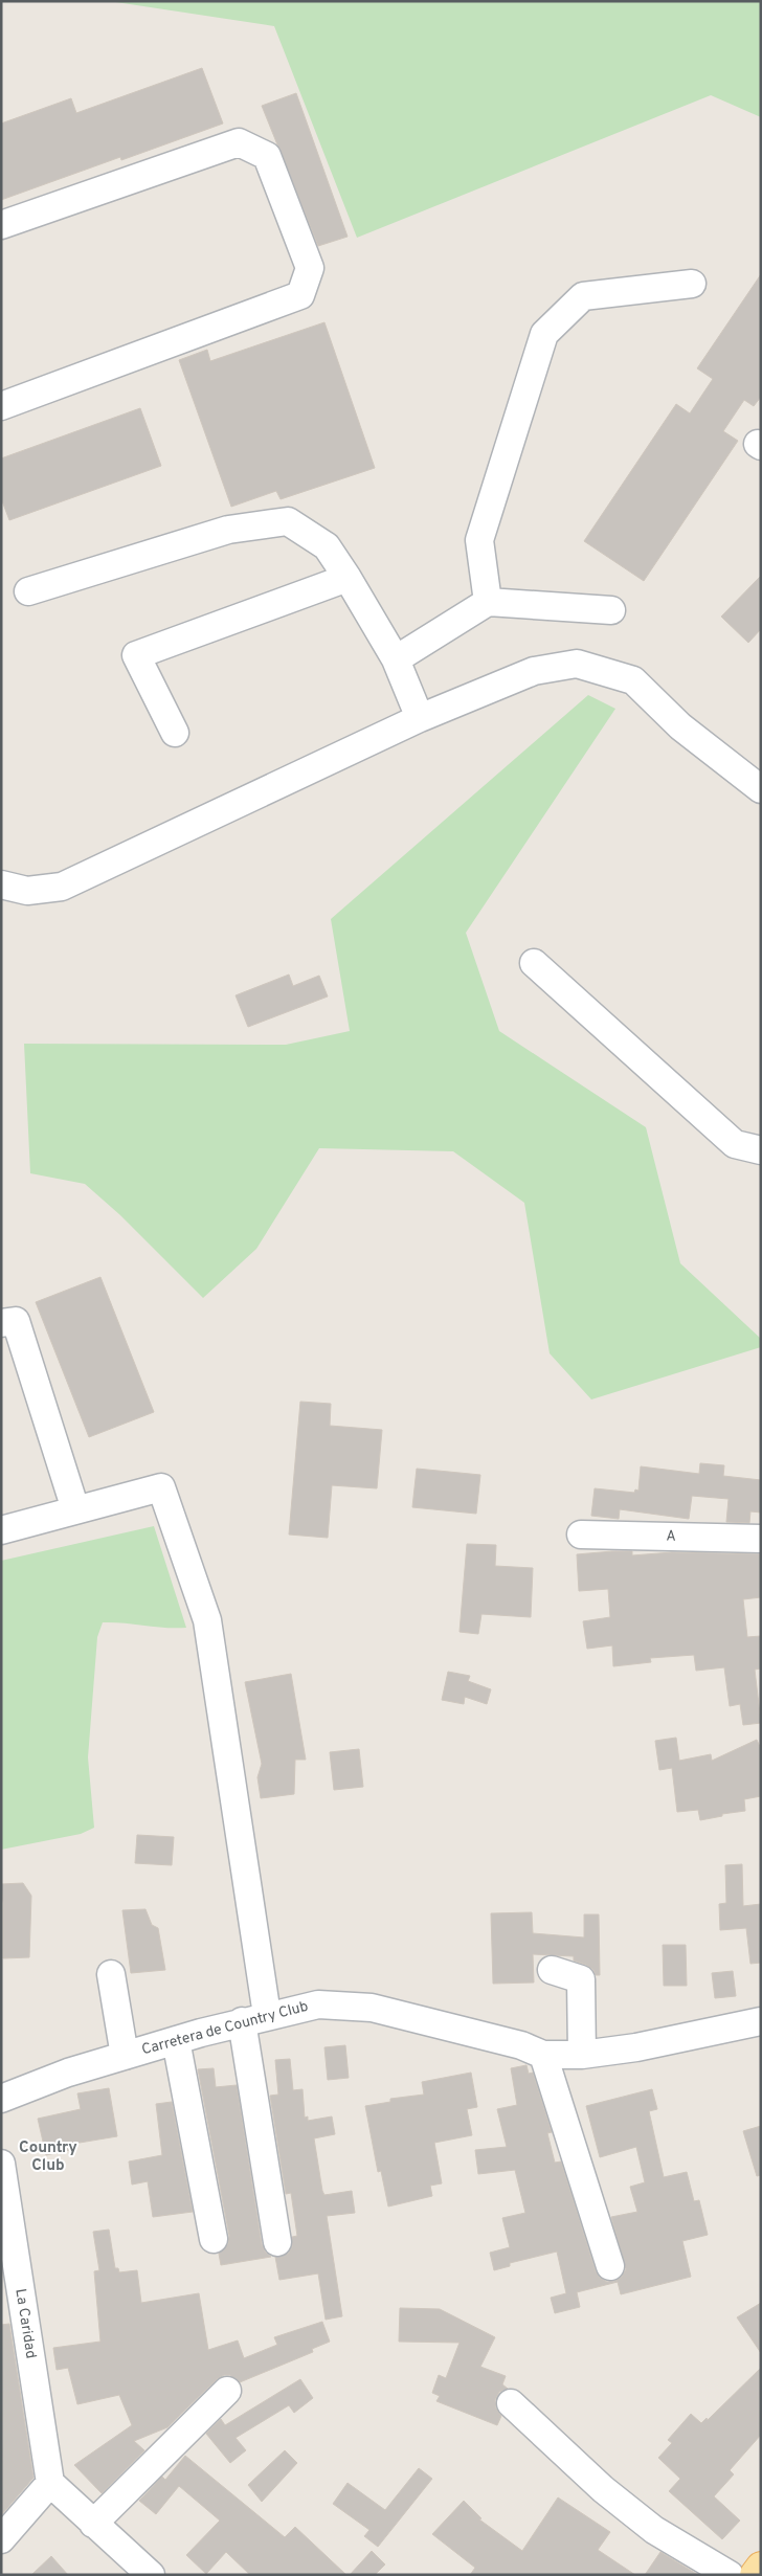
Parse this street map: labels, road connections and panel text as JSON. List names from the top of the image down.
{
  "streets": {
    "street": ["A", "Carretera de Country Club", "La Caridad"]
  },
  "districts": ["Country Club"]
}
